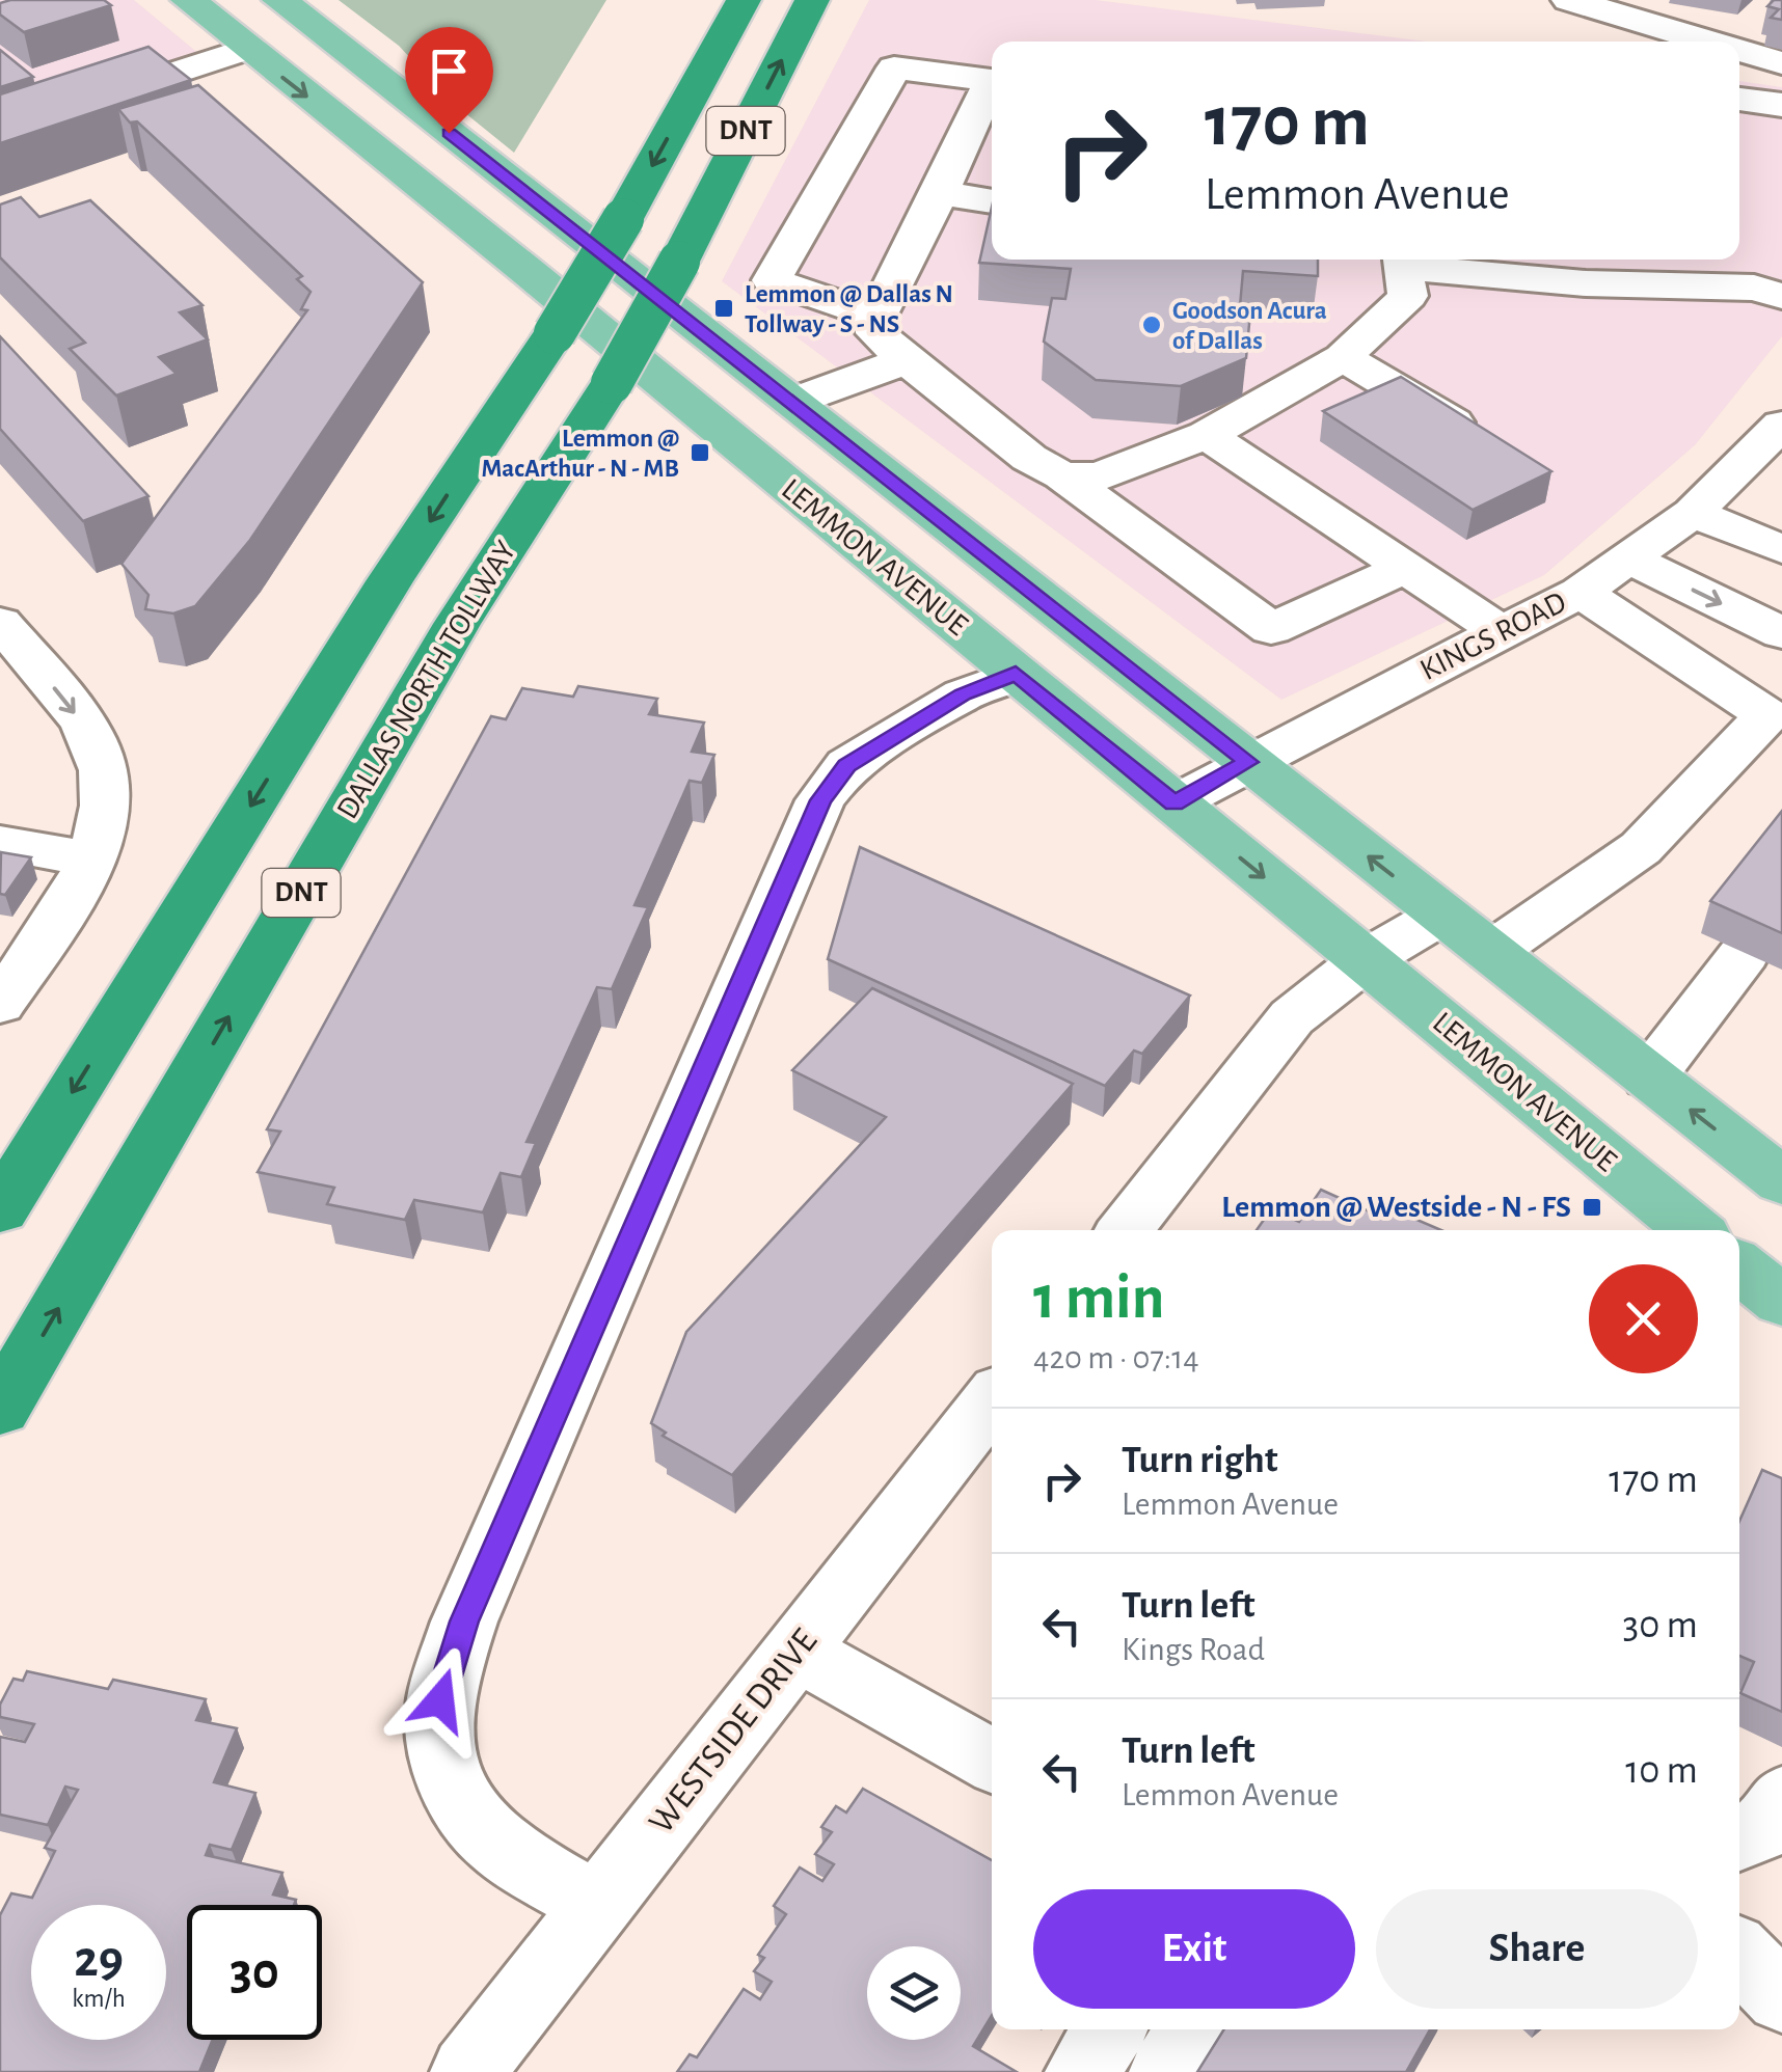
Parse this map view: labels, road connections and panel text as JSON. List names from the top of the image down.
{
  "streets": {
    "highway": ["DNT", "DALLAS NORTH TOLLWAY"],
    "main road": ["LEMMON AVENUE"],
    "street": ["KINGS ROAD", "WESTSIDE DRIVE"]
  },
  "crossings": [
    ["LEMMON AVENUE", "KINGS ROAD"]
  ],
  "places": {
    "transit": ["Lemmon @ Dallas N Tollway - S - NS", "Lemmon @ MacArthur - N - MB", "Lemmon @ Westside - N - FS"],
    "other": ["Goodson Acura of Dallas"]
  },
  "page": {
    "turn": ["170 m", "Lemmon Avenue"],
    "heading": ["1 min", "420 m · 07:14"],
    "list": [
      {
        "name": "Turn right",
        "note": "Lemmon Avenue",
        "value": "170 m"
      },
      {
        "name": "Turn left",
        "note": "Kings Road",
        "value": "30 m"
      },
      {
        "name": "Turn left",
        "note": "Lemmon Avenue",
        "value": "10 m"
      }
    ],
    "buttons": ["Exit", "Share"],
    "speed": "29 km/h",
    "limit": "30"
  }
}
